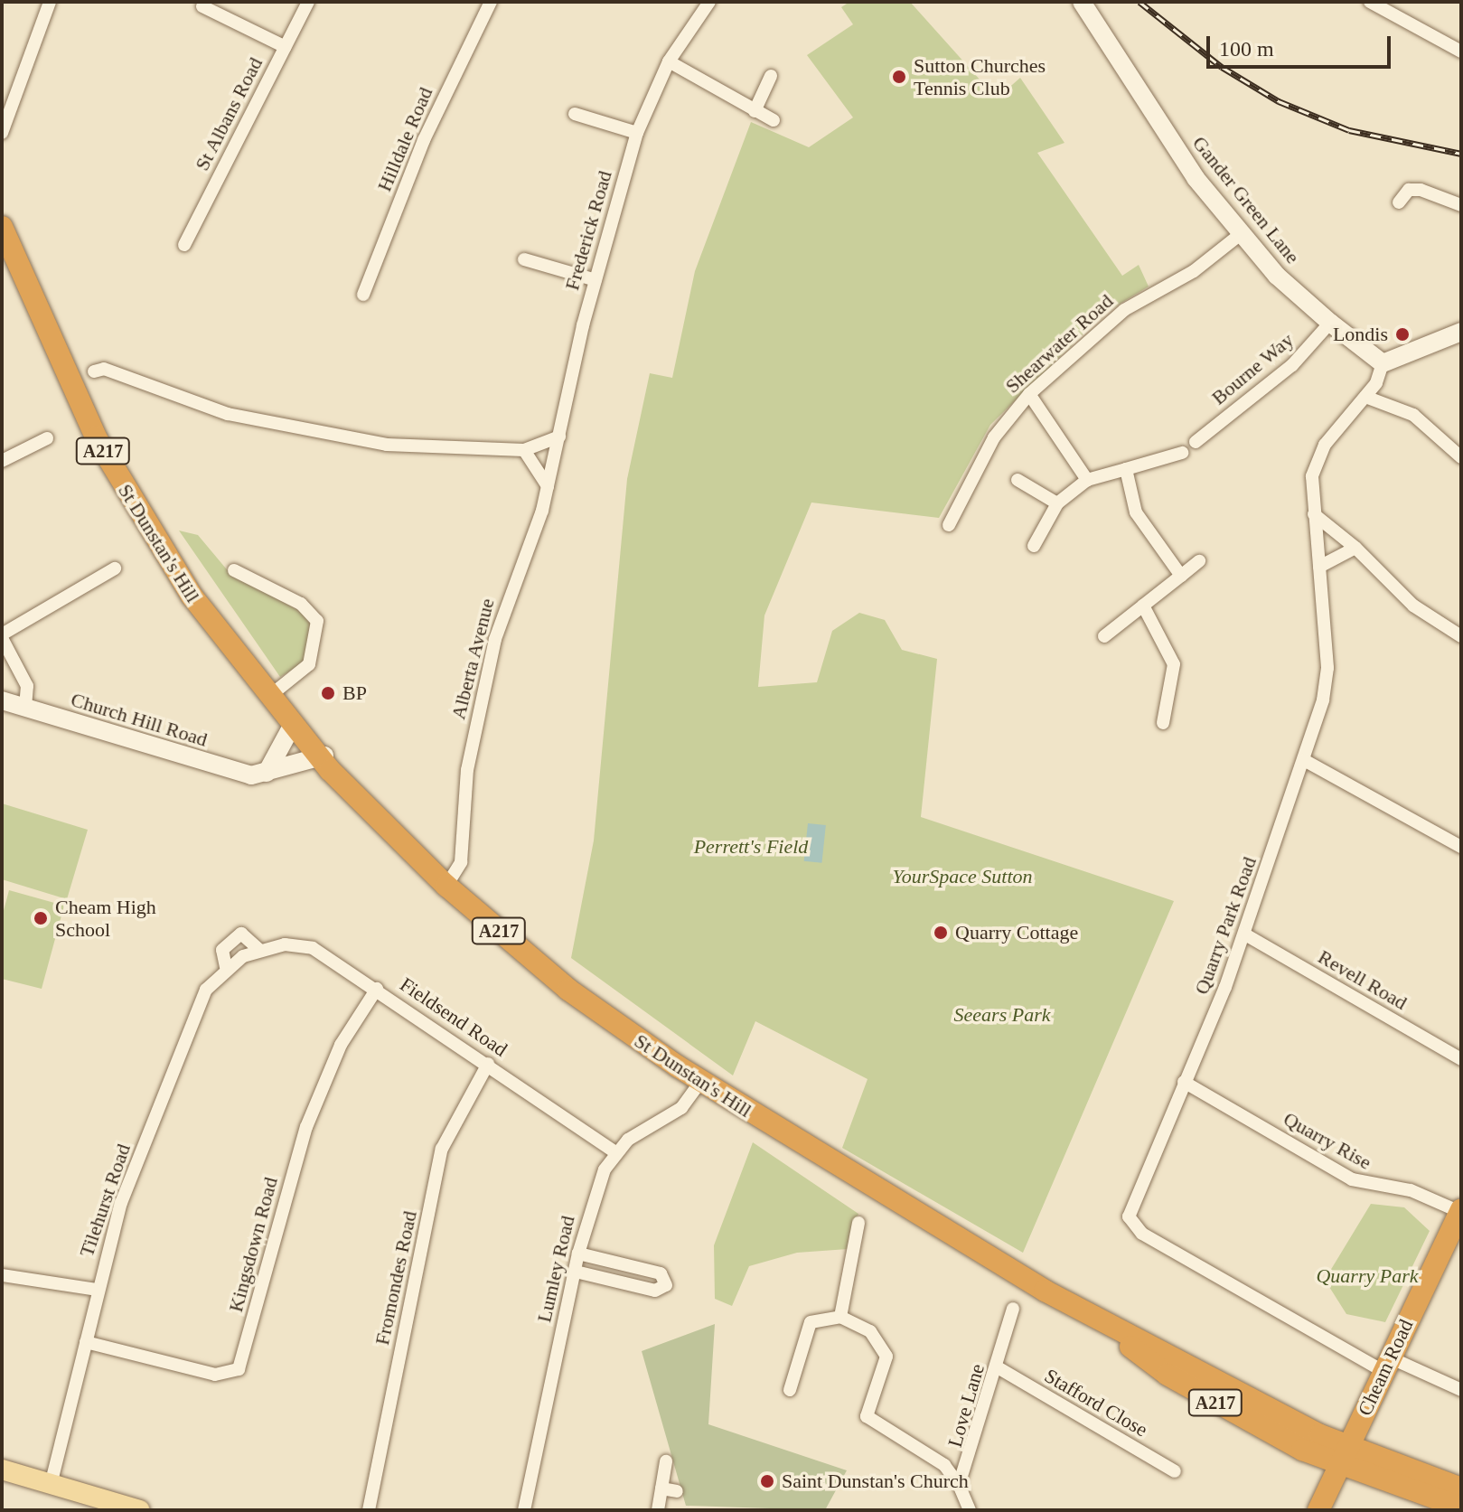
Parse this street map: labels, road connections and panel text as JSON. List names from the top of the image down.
{
  "streets": {
    "highway": ["A217", "St Dunstan's Hill", "Cheam Road"],
    "street": [
      "St Albans Road",
      "Hilldale Road",
      "Gander Green Lane",
      "Frederick Road",
      "Shearwater Road",
      "Bourne Way",
      "Alberta Avenue",
      "Church Hill Road",
      "Quarry Park Road",
      "Revell Road",
      "Fieldsend Road",
      "Quarry Rise",
      "Tilehurst Road",
      "Kingsdown Road",
      "Lumley Road",
      "Fromondes Road",
      "Stafford Close",
      "Love Lane"
    ]
  },
  "crossings": [
    ["Gander Green Lane", "Shearwater Road"],
    ["Gander Green Lane", "Bourne Way"],
    ["Gander Green Lane", "Quarry Park Road"],
    ["Frederick Road", "Alberta Avenue"],
    ["A217", "St Dunstan's Hill"],
    ["A217", "Cheam Road"],
    ["St Dunstan's Hill", "Alberta Avenue"],
    ["St Dunstan's Hill", "Lumley Road"],
    ["St Dunstan's Hill", "Cheam Road"],
    ["Quarry Park Road", "Revell Road"],
    ["Quarry Park Road", "Quarry Rise"],
    ["Quarry Park Road", "Cheam Road"],
    ["Fieldsend Road", "Tilehurst Road"],
    ["Fieldsend Road", "Kingsdown Road"],
    ["Fieldsend Road", "Lumley Road"],
    ["Fieldsend Road", "Fromondes Road"],
    ["Quarry Rise", "Cheam Road"],
    ["Tilehurst Road", "Kingsdown Road"],
    ["Stafford Close", "Love Lane"]
  ],
  "parks": [
    "Perrett's Field",
    "YourSpace Sutton",
    "Seears Park",
    "Quarry Park"
  ],
  "places": [
    "Sutton Churches Tennis Club",
    "Londis",
    "BP",
    "Cheam High School",
    "Quarry Cottage",
    "Saint Dunstan's Church"
  ],
  "scale_bar": "100 m"
}
